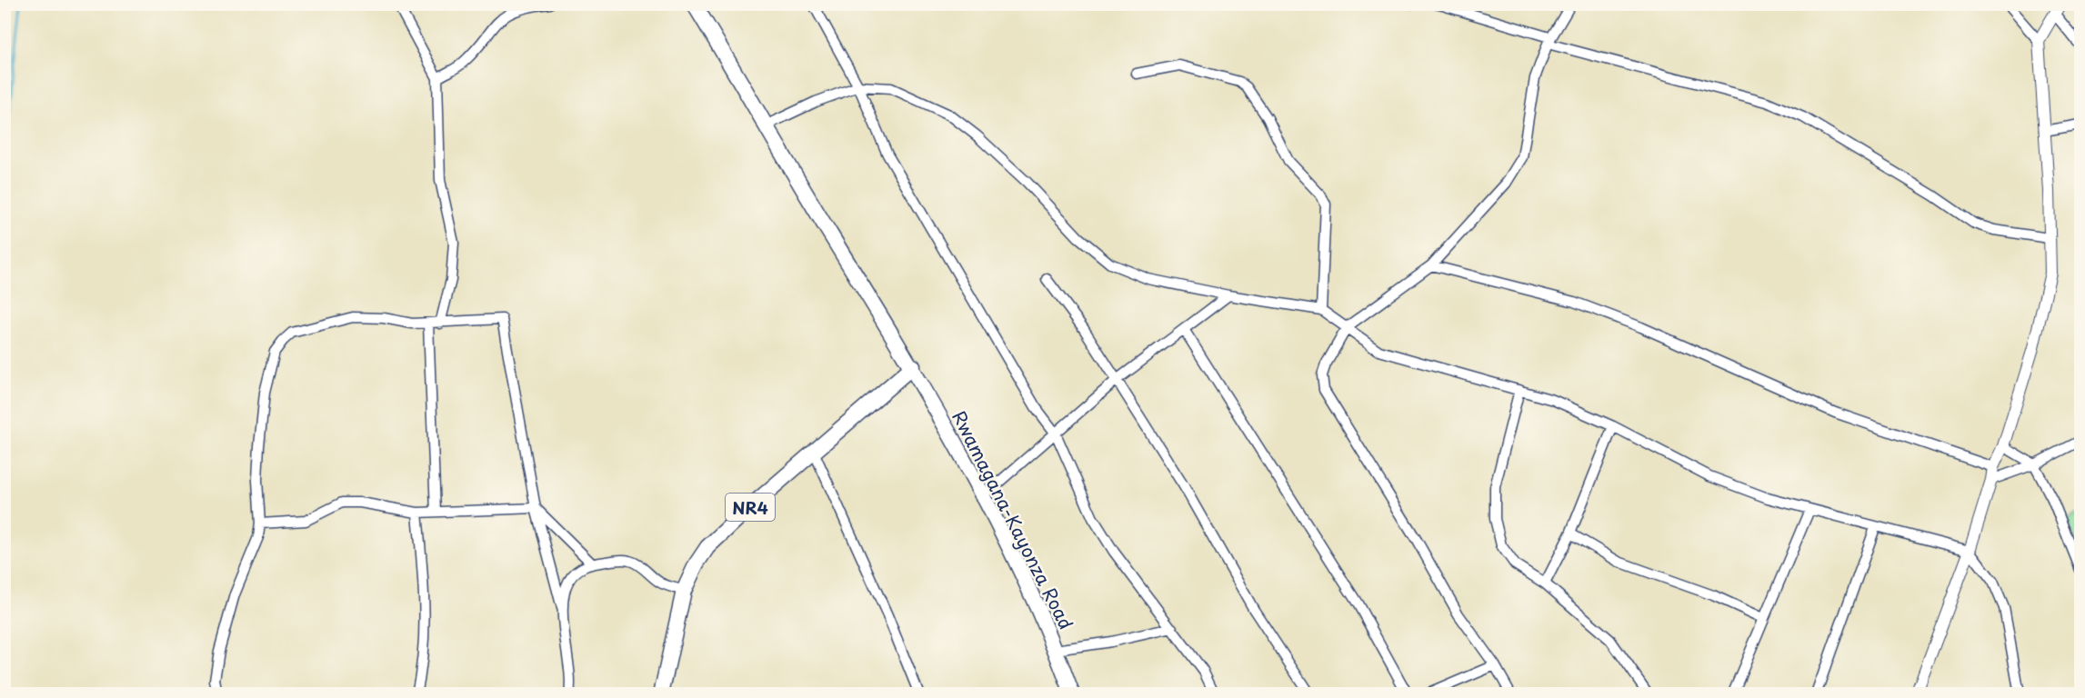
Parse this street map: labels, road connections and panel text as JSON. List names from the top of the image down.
{
  "streets": {
    "highway": ["NR4", "Rwamagana-Kayonza Road"]
  },
  "crossings": [
    ["NR4", "Rwamagana-Kayonza Road"]
  ]
}
